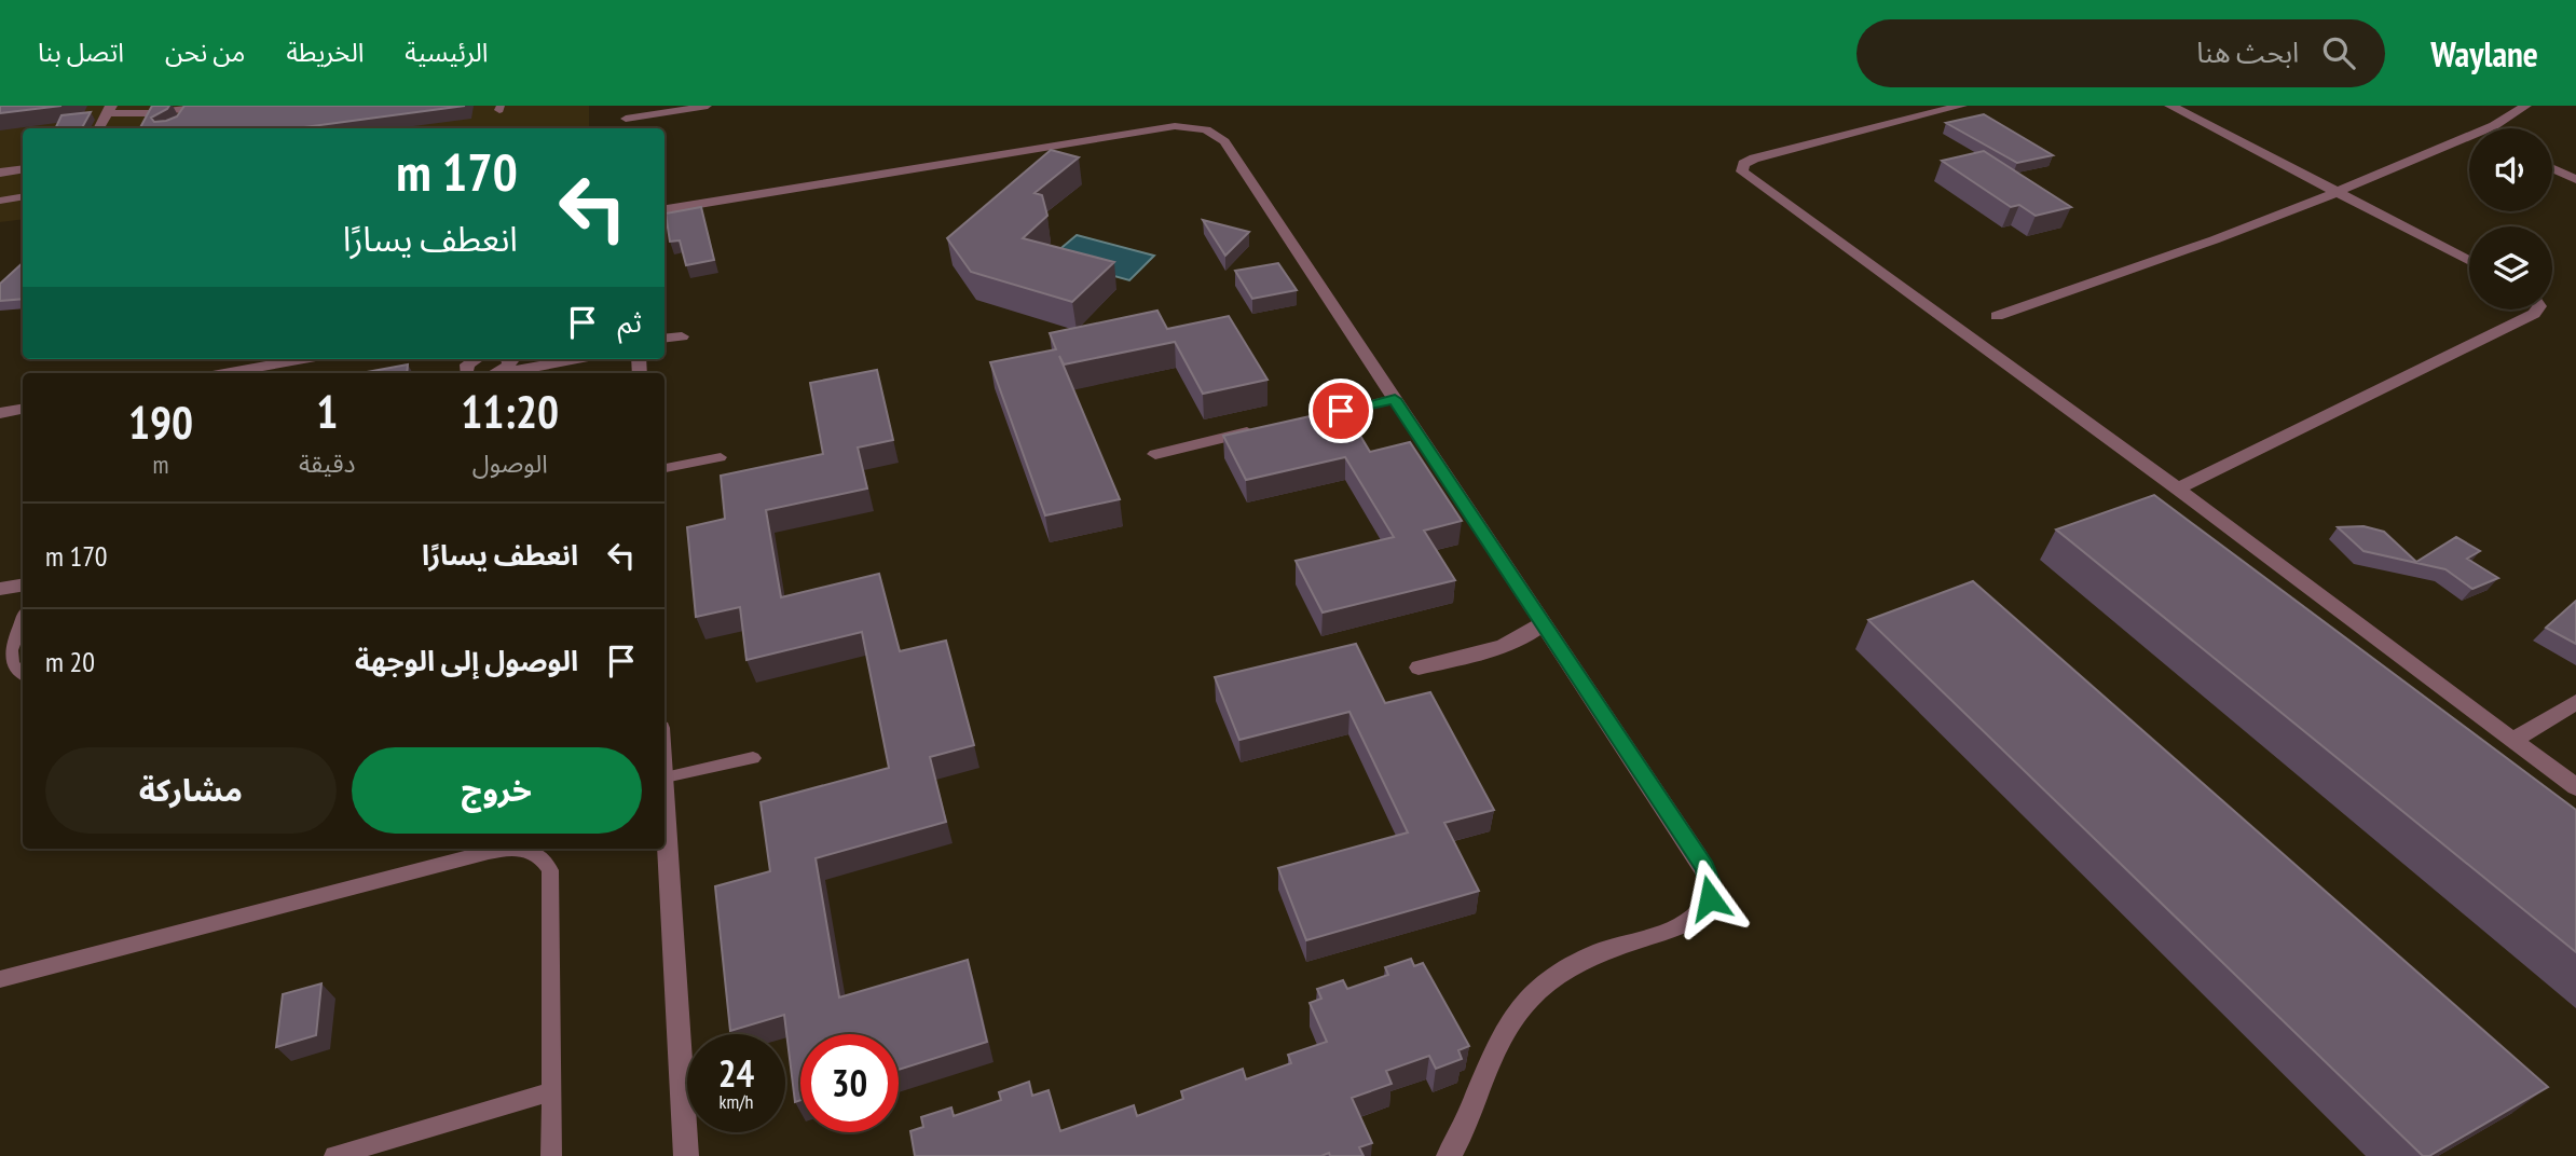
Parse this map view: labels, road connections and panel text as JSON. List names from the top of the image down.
{
  "page": {
    "header": "Waylane",
    "search": "ابحث هنا",
    "nav": [
      "الرئيسية",
      "الخريطة",
      "من نحن",
      "اتصل بنا"
    ],
    "turn": ["170 m", "انعطف يسارًا"],
    "then": "ثم",
    "eta": [
      "11:20",
      "الوصول",
      "1",
      "دقيقة",
      "190",
      "m"
    ],
    "list": [
      {
        "name": "انعطف يسارًا",
        "value": "170 m"
      },
      {
        "name": "الوصول إلى الوجهة",
        "value": "20 m"
      }
    ],
    "buttons": ["خروج", "مشاركة"],
    "speed": "24 km/h",
    "limit": "30"
  }
}
